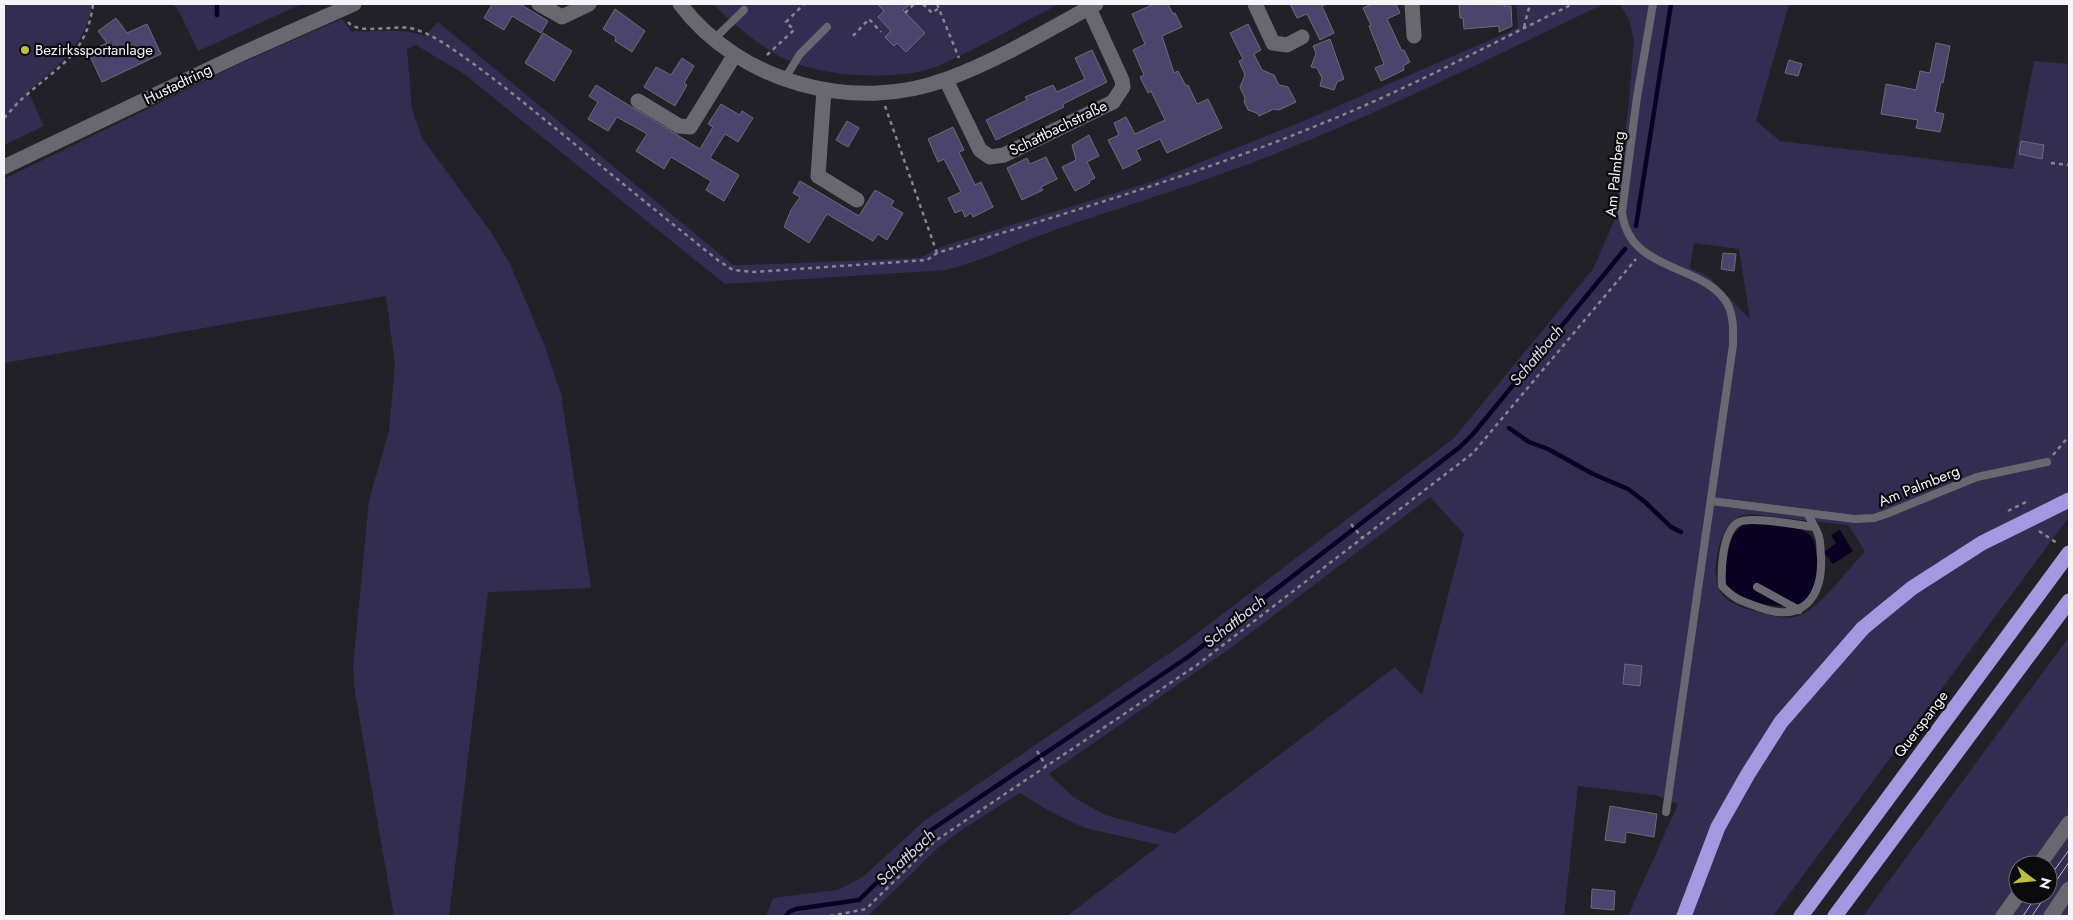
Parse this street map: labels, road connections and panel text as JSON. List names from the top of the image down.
{
  "streets": {
    "highway": ["Querspange"],
    "street": ["Hustadtring", "Schattbachstraße"],
    "lane": ["Am Palmberg"]
  },
  "water": ["Schattbach"],
  "places": ["Bezirkssportanlage"],
  "north": "right"
}
